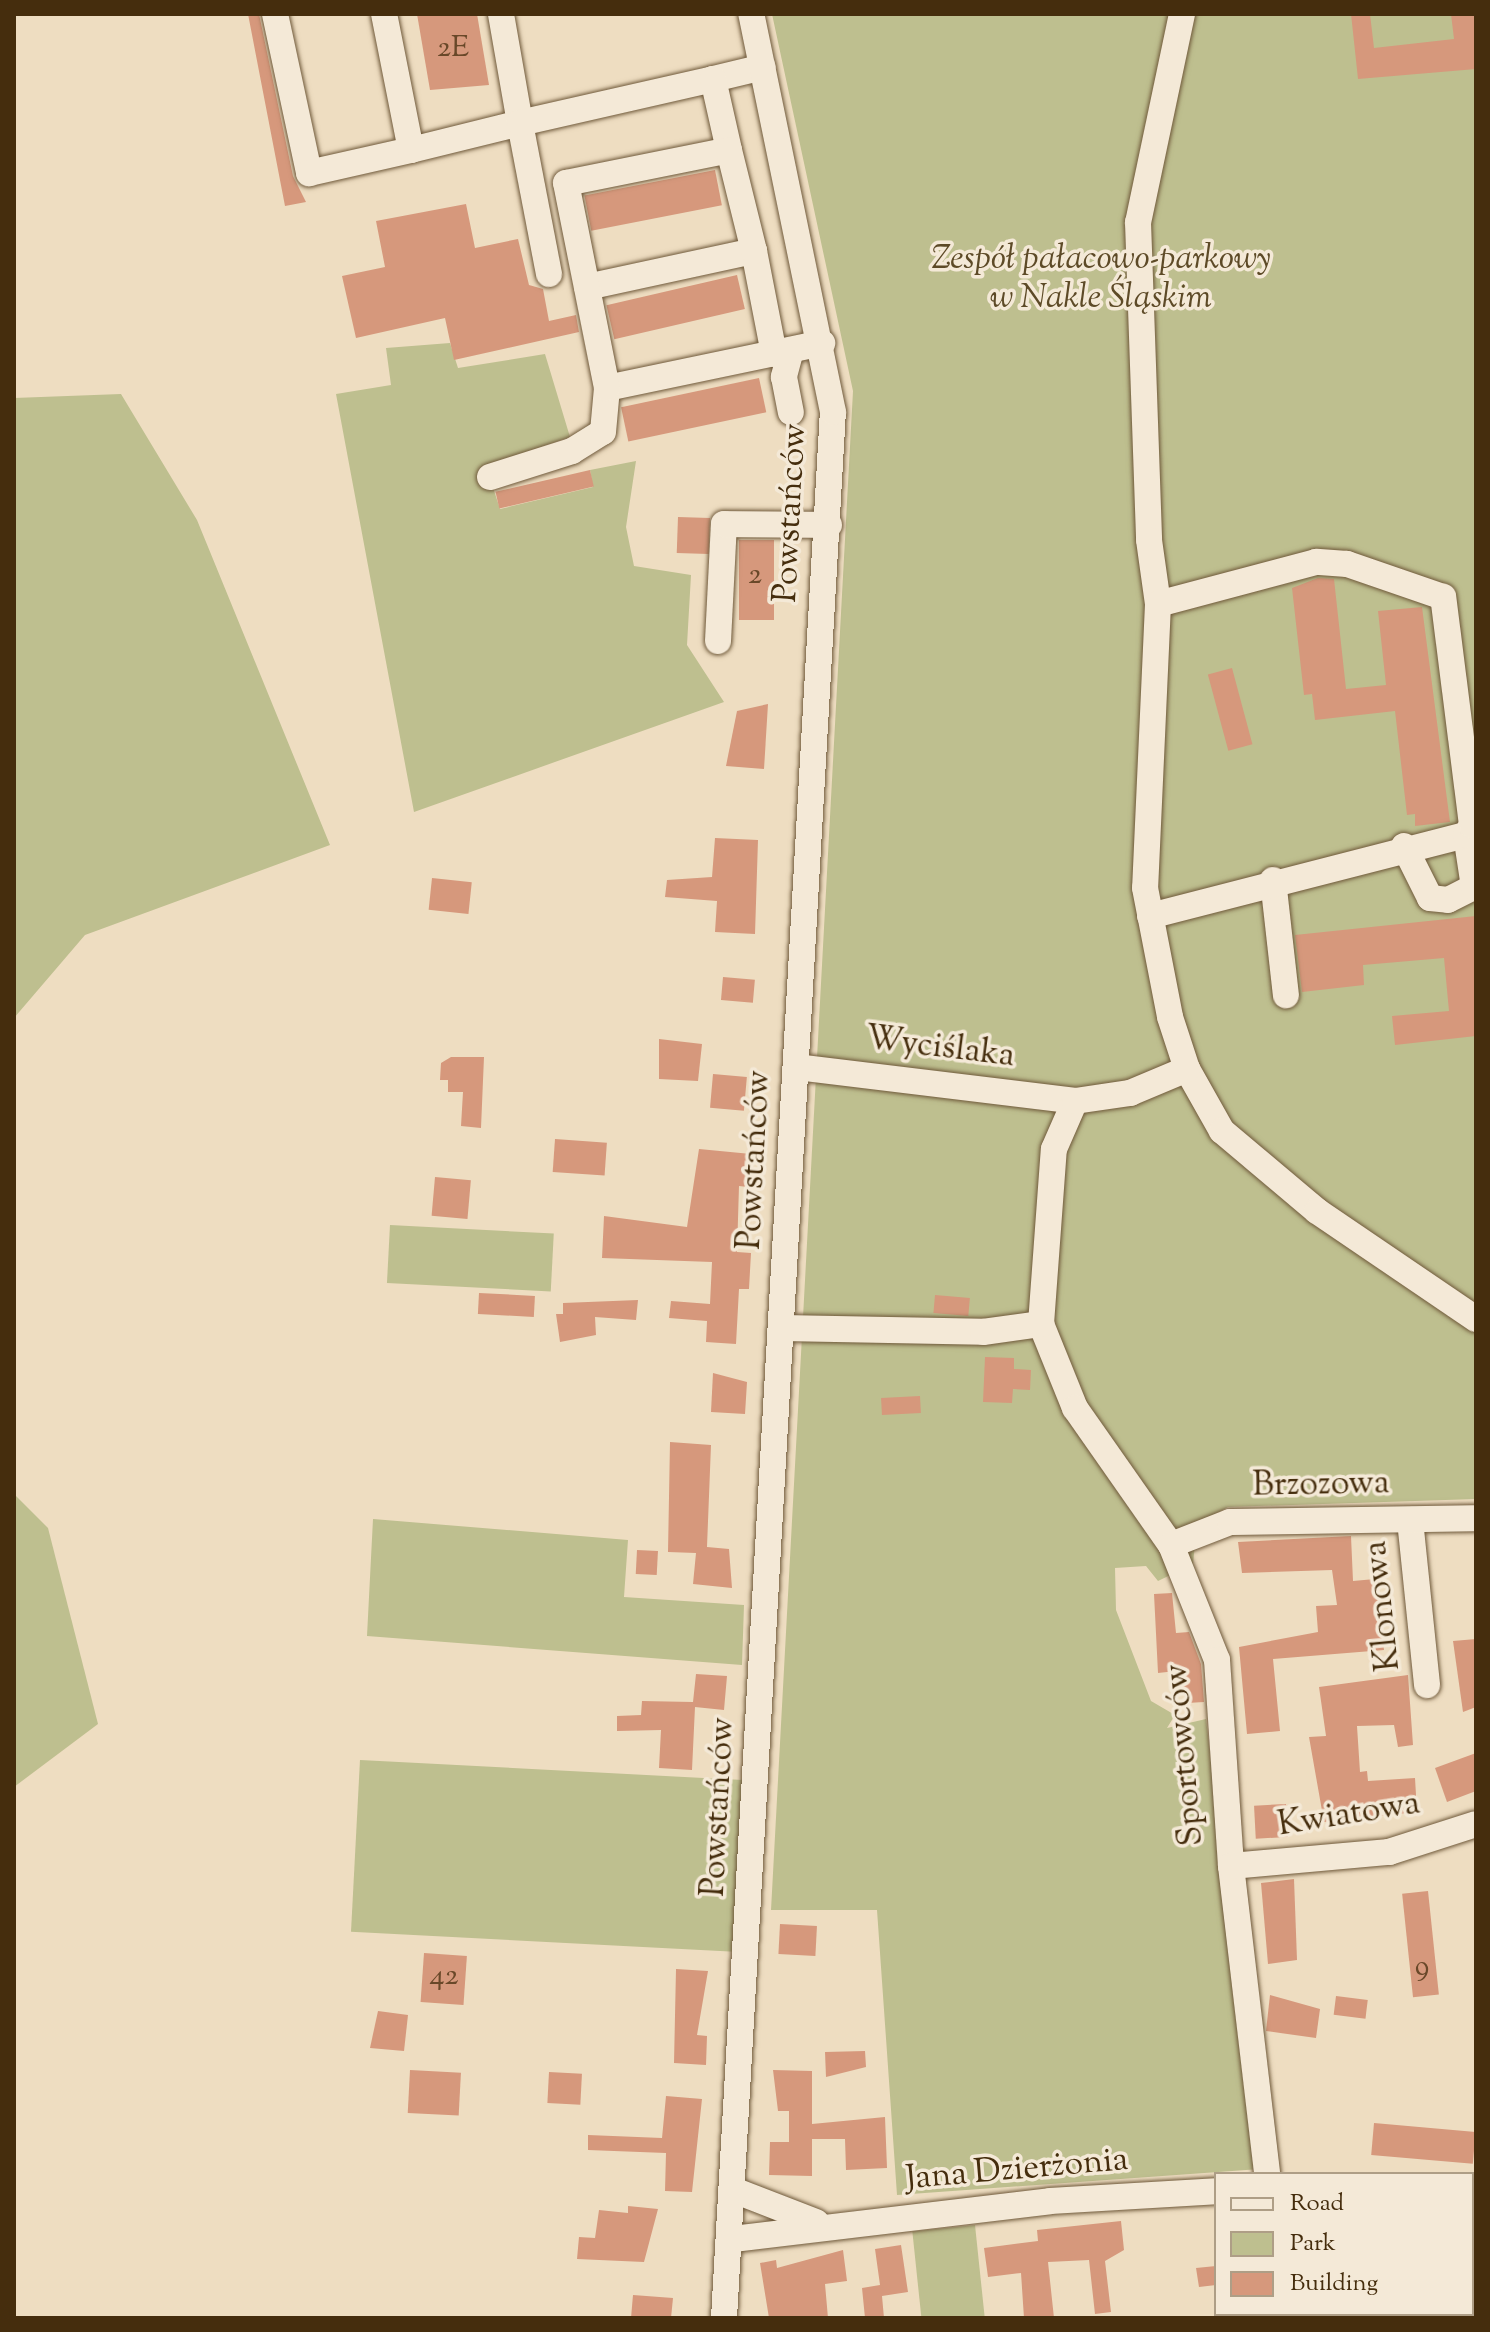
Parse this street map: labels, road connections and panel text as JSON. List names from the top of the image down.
{
  "streets": {
    "street": [
      "Powstańców",
      "Wyciślaka",
      "Brzozowa",
      "Klonowa",
      "Sportowców",
      "Kwiatowa",
      "Jana Dzierżonia"
    ]
  },
  "crossings": [
    ["Powstańców", "Wyciślaka"],
    ["Powstańców", "Jana Dzierżonia"],
    ["Brzozowa", "Klonowa"],
    ["Brzozowa", "Sportowców"],
    ["Sportowców", "Kwiatowa"]
  ],
  "parks": ["Zespół pałacowo-parkowy w Nakle Śląskim"],
  "house_numbers": [
    "2E",
    "2",
    "9",
    "42"
  ],
  "legend": ["Road", "Park", "Building"]
}
